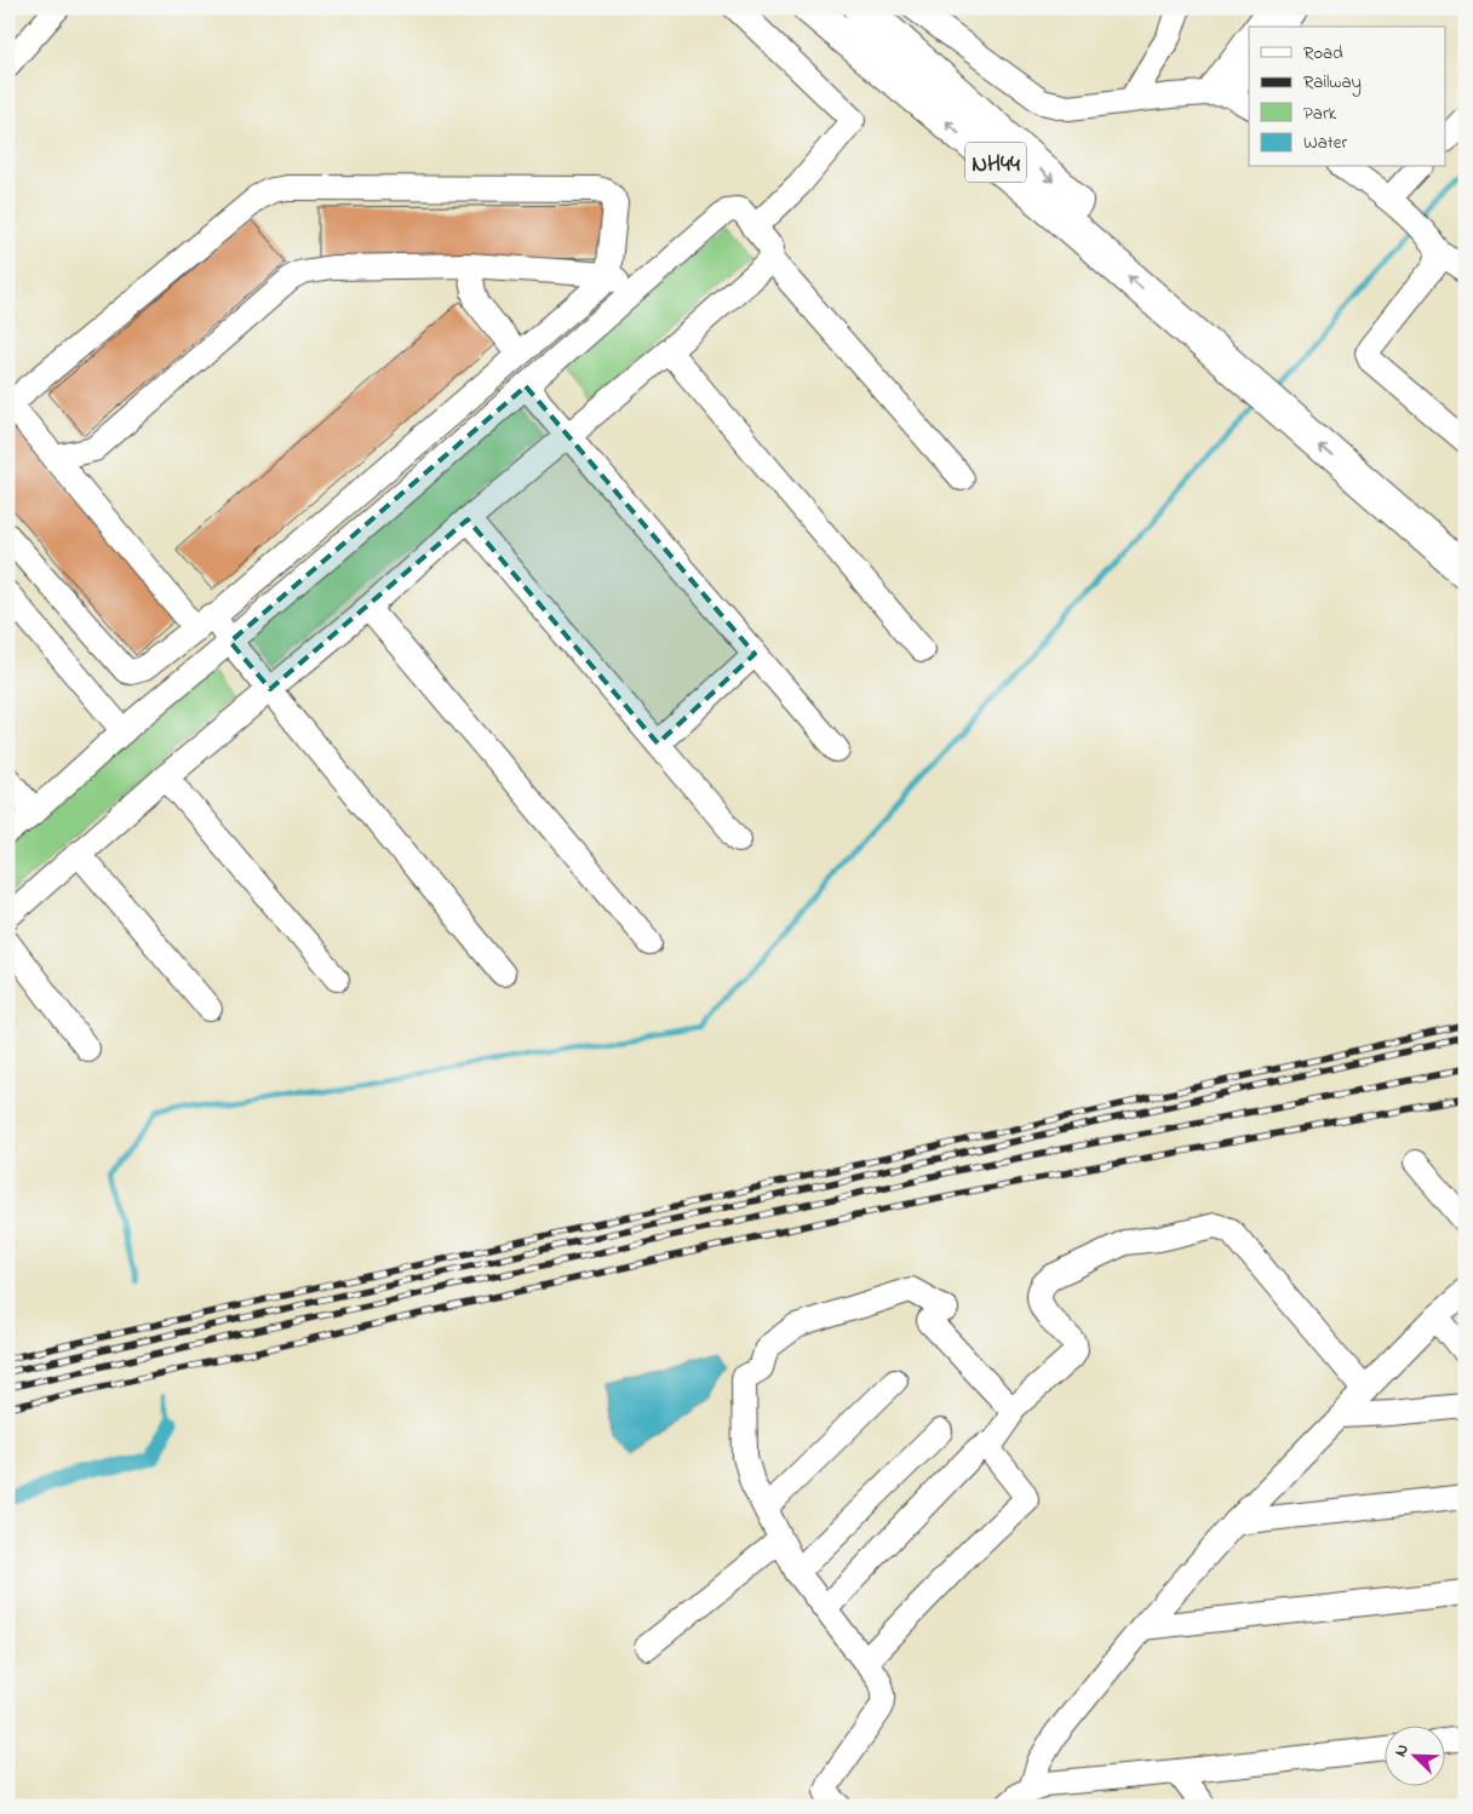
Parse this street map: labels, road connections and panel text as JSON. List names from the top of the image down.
{
  "streets": {
    "highway": ["NH44"]
  },
  "legend": [
    "Road",
    "Railway",
    "Park",
    "Water"
  ],
  "north": "top left"
}
